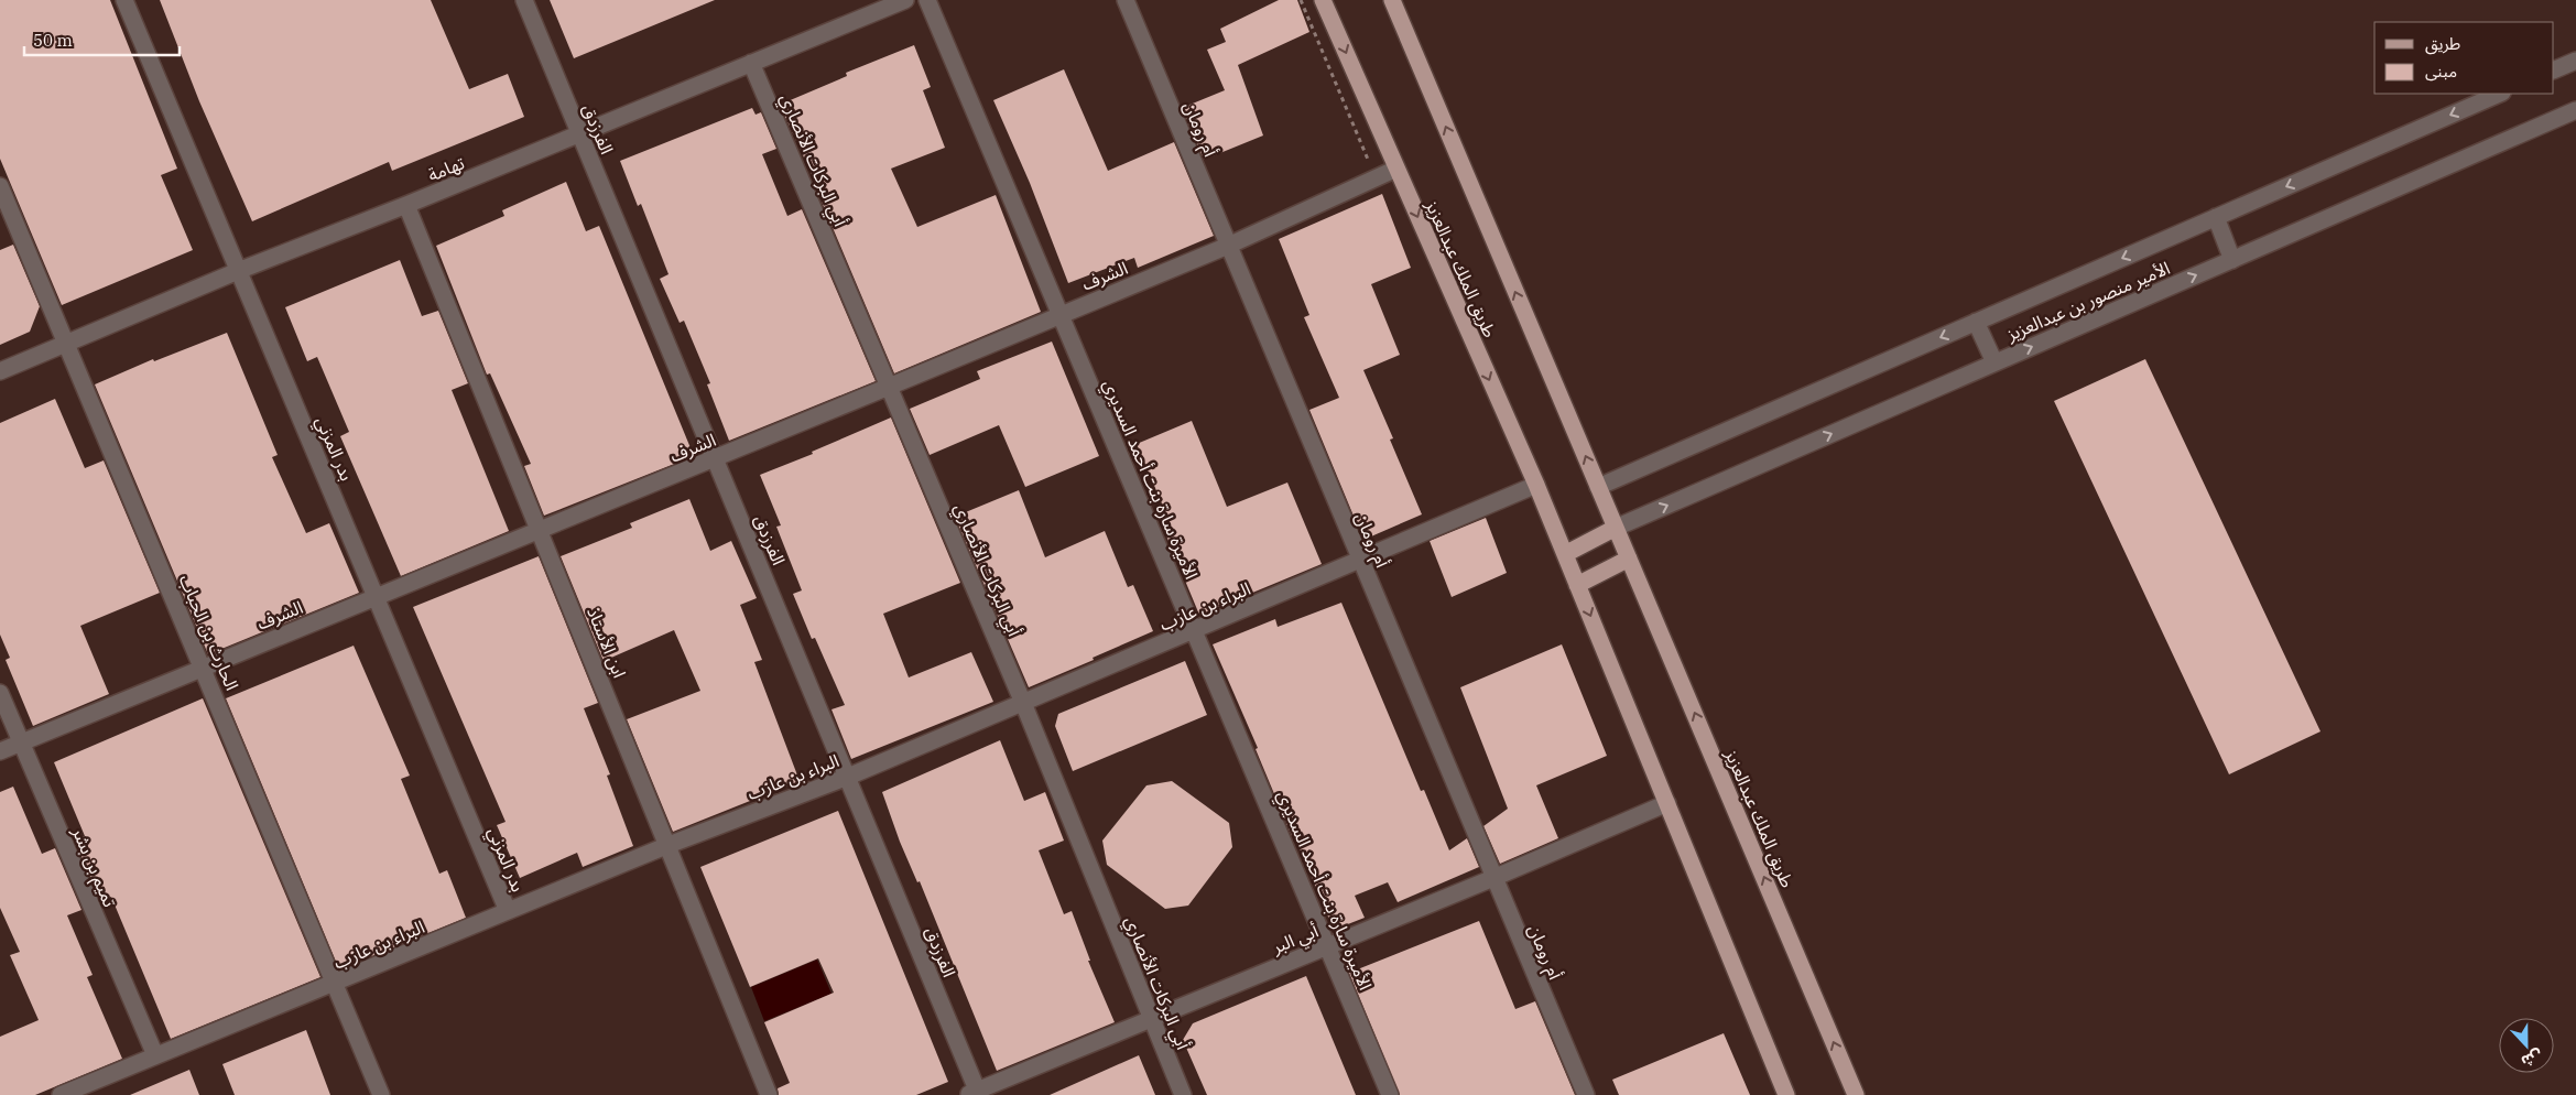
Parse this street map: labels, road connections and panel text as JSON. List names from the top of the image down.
{
  "streets": {
    "main road": ["طريق الملك عبدالعزيز"],
    "street": [
      "الفرزدق",
      "أم رومان",
      "أبي البركات الأنصاري",
      "تهامة",
      "الشرف",
      "الأمير منصور بن عبدالعزيز",
      "بدر المزني",
      "الأميرة سارة بنت أحمد السديري",
      "البراء بن عازب",
      "الحارث بن الحباب",
      "ابن الأستاذ",
      "تميم بن بشر",
      "أبي البر"
    ]
  },
  "crossings": [
    ["الفرزدق", "تهامة"],
    ["الفرزدق", "الشرف"],
    ["الفرزدق", "البراء بن عازب"],
    ["الفرزدق", "أبي البر"],
    ["أم رومان", "الشرف"],
    ["أم رومان", "البراء بن عازب"],
    ["أم رومان", "أبي البر"],
    ["أبي البركات الأنصاري", "تهامة"],
    ["أبي البركات الأنصاري", "الشرف"],
    ["أبي البركات الأنصاري", "البراء بن عازب"],
    ["أبي البركات الأنصاري", "أبي البر"],
    ["تهامة", "بدر المزني"],
    ["تهامة", "الحارث بن الحباب"],
    ["تهامة", "ابن الأستاذ"],
    ["طريق الملك عبدالعزيز", "الشرف"],
    ["طريق الملك عبدالعزيز", "الأمير منصور بن عبدالعزيز"],
    ["طريق الملك عبدالعزيز", "البراء بن عازب"],
    ["طريق الملك عبدالعزيز", "أبي البر"],
    ["الشرف", "بدر المزني"],
    ["الشرف", "الأميرة سارة بنت أحمد السديري"],
    ["الشرف", "الحارث بن الحباب"],
    ["الشرف", "ابن الأستاذ"],
    ["الشرف", "تميم بن بشر"],
    ["بدر المزني", "البراء بن عازب"],
    ["الأميرة سارة بنت أحمد السديري", "البراء بن عازب"],
    ["الأميرة سارة بنت أحمد السديري", "أبي البر"],
    ["البراء بن عازب", "الحارث بن الحباب"],
    ["البراء بن عازب", "ابن الأستاذ"],
    ["البراء بن عازب", "تميم بن بشر"]
  ],
  "legend": ["طريق", "مبنى"],
  "scale_bar": "50 m",
  "north": "bottom"
}
